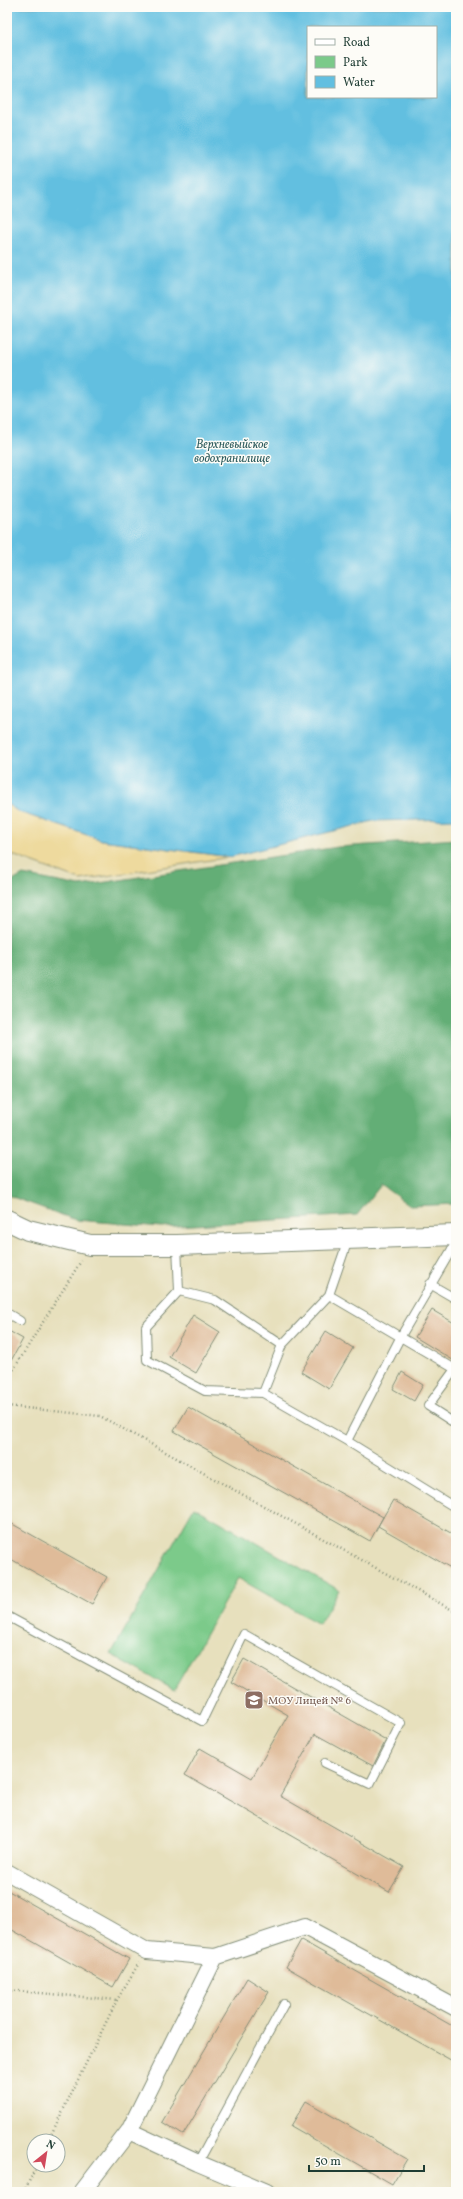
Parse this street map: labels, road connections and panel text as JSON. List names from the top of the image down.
{
  "water": ["Верхневыйское водохранилище"],
  "places": {
    "school or university": ["МОУ Лицей № 6"]
  },
  "legend": ["Road", "Park", "Water"],
  "scale_bar": "50 m",
  "north": "top right"
}
